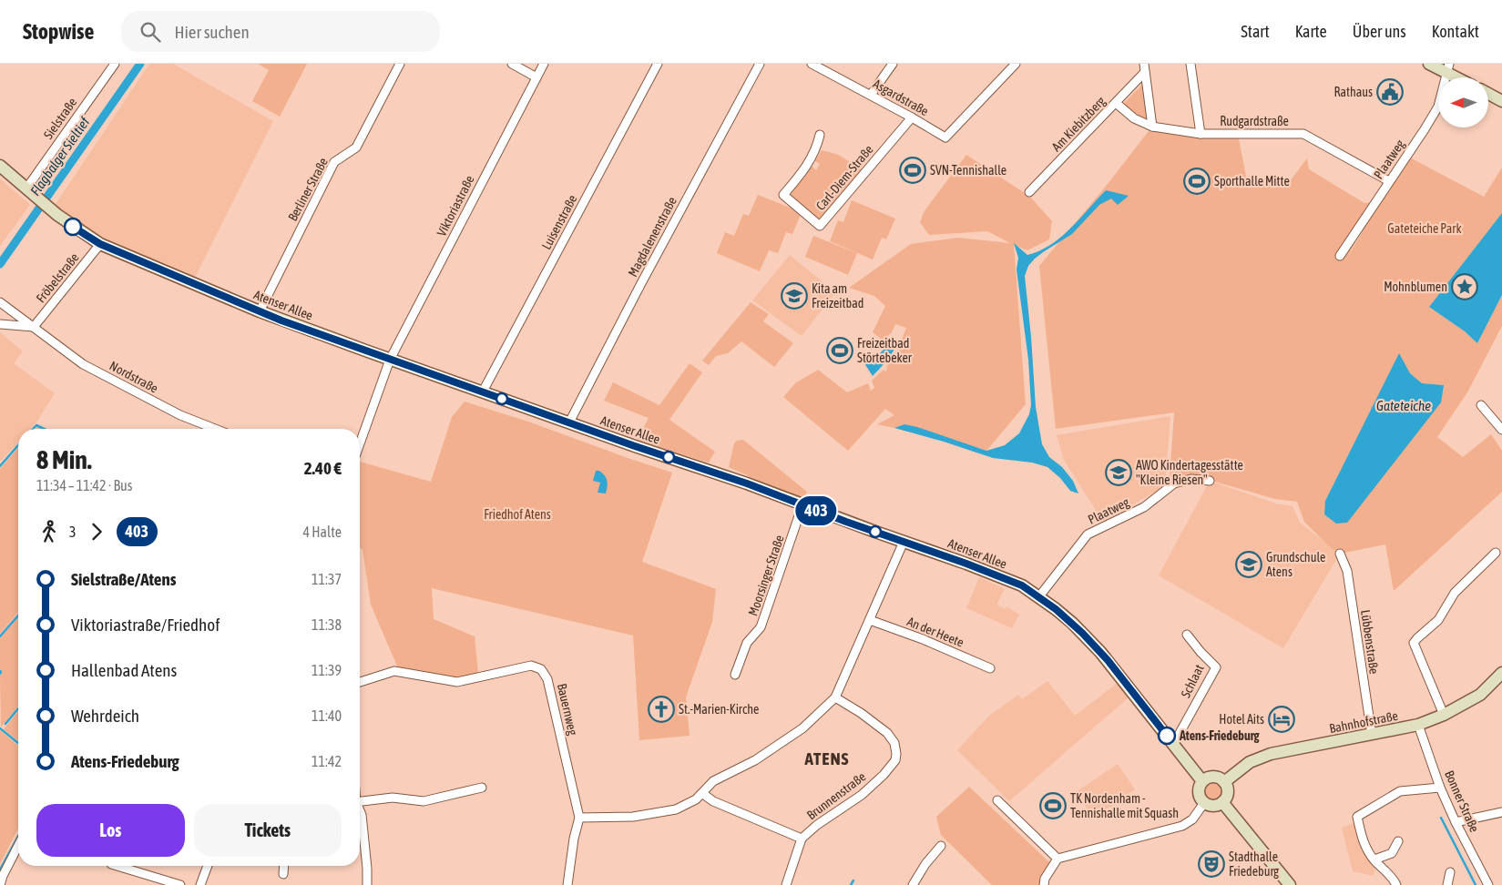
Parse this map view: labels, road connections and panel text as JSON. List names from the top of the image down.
{
  "streets": {
    "street": [
      "Asgardstraße",
      "Sielstraße",
      "Rudgardstraße",
      "Am Kiebitzberg",
      "Plaatweg",
      "Carl-Diem-Straße",
      "Berliner Straße",
      "Viktoriastraße",
      "Luisenstraße",
      "Magdalenenstraße",
      "Fröbelstraße",
      "Atenser Allee",
      "Nordstraße",
      "Moorsinger Straße",
      "An der Heete",
      "Lübbenstraße",
      "Schlaat",
      "Bauernweg",
      "Bahnhofstraße",
      "Brunnenstraße",
      "Bonner Straße"
    ]
  },
  "crossings": [
    ["Asgardstraße", "Carl-Diem-Straße"],
    ["Sielstraße", "Atenser Allee"],
    ["Rudgardstraße", "Am Kiebitzberg"],
    ["Rudgardstraße", "Plaatweg"],
    ["Plaatweg", "Atenser Allee"],
    ["Berliner Straße", "Atenser Allee"],
    ["Viktoriastraße", "Atenser Allee"],
    ["Luisenstraße", "Atenser Allee"],
    ["Magdalenenstraße", "Atenser Allee"],
    ["Fröbelstraße", "Atenser Allee"],
    ["Fröbelstraße", "Nordstraße"],
    ["Atenser Allee", "Moorsinger Straße"],
    ["Atenser Allee", "Schlaat"],
    ["Atenser Allee", "Bahnhofstraße"],
    ["Lübbenstraße", "Bahnhofstraße"],
    ["Bahnhofstraße", "Bonner Straße"]
  ],
  "districts": ["ATENS"],
  "water": ["Flagbalger Sieltief", "Gateteiche"],
  "parks": ["Gateteiche Park", "Friedhof Atens"],
  "places": {
    "public building": ["Rathaus"],
    "sports": [
      "SVN-Tennishalle",
      "Sporthalle Mitte",
      "Freizeitbad Störtebeker",
      "TK Nordenham - Tennishalle mit Squash"
    ],
    "place": ["Mohnblumen"],
    "school or university": ["Kita am Freizeitbad", "AWO Kindertagesstätte \"Kleine Riesen\"", "Grundschule Atens"],
    "church": ["St.-Marien-Kirche"],
    "hotel": ["Hotel Aits"],
    "other": ["Atens-Friedeburg"],
    "theatre": ["Stadthalle Friedeburg"]
  },
  "lines": ["bus line 403"],
  "north": "left",
  "page": {
    "header": "Stopwise",
    "search": "Hier suchen",
    "nav": [
      "Start",
      "Karte",
      "Über uns",
      "Kontakt"
    ],
    "on_map": "403",
    "heading": ["8 Min.", "11:34 – 11:42 · Bus", "2.40 €"],
    "legs": ["3", "403", "4 Halte"],
    "list": [
      {
        "name": "Sielstraße/Atens",
        "value": "11:37"
      },
      {
        "name": "Viktoriastraße/Friedhof",
        "value": "11:38"
      },
      {
        "name": "Hallenbad Atens",
        "value": "11:39"
      },
      {
        "name": "Wehrdeich",
        "value": "11:40"
      },
      {
        "name": "Atens-Friedeburg",
        "value": "11:42"
      }
    ],
    "buttons": ["Los", "Tickets"]
  }
}
